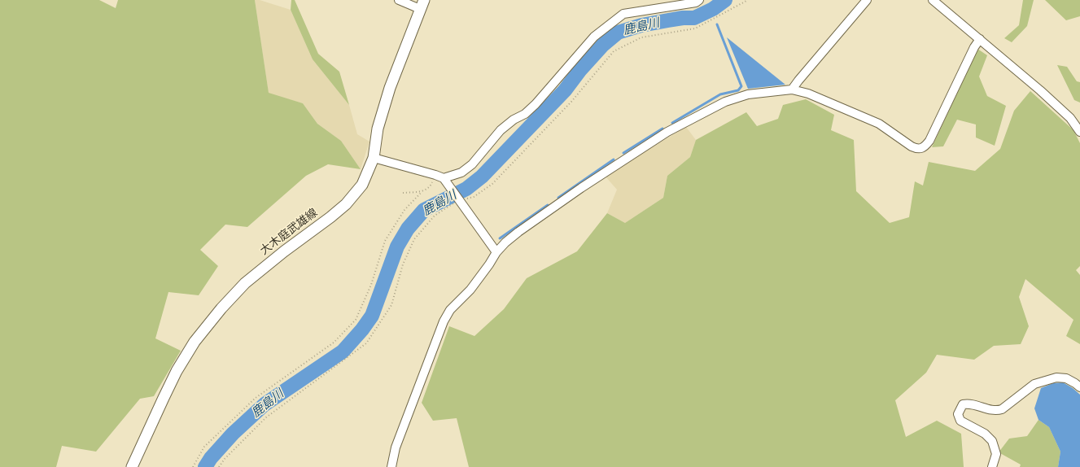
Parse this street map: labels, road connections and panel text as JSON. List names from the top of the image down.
{
  "streets": {
    "main road": ["大木庭武雄線"]
  },
  "water": ["鹿島川"]
}
